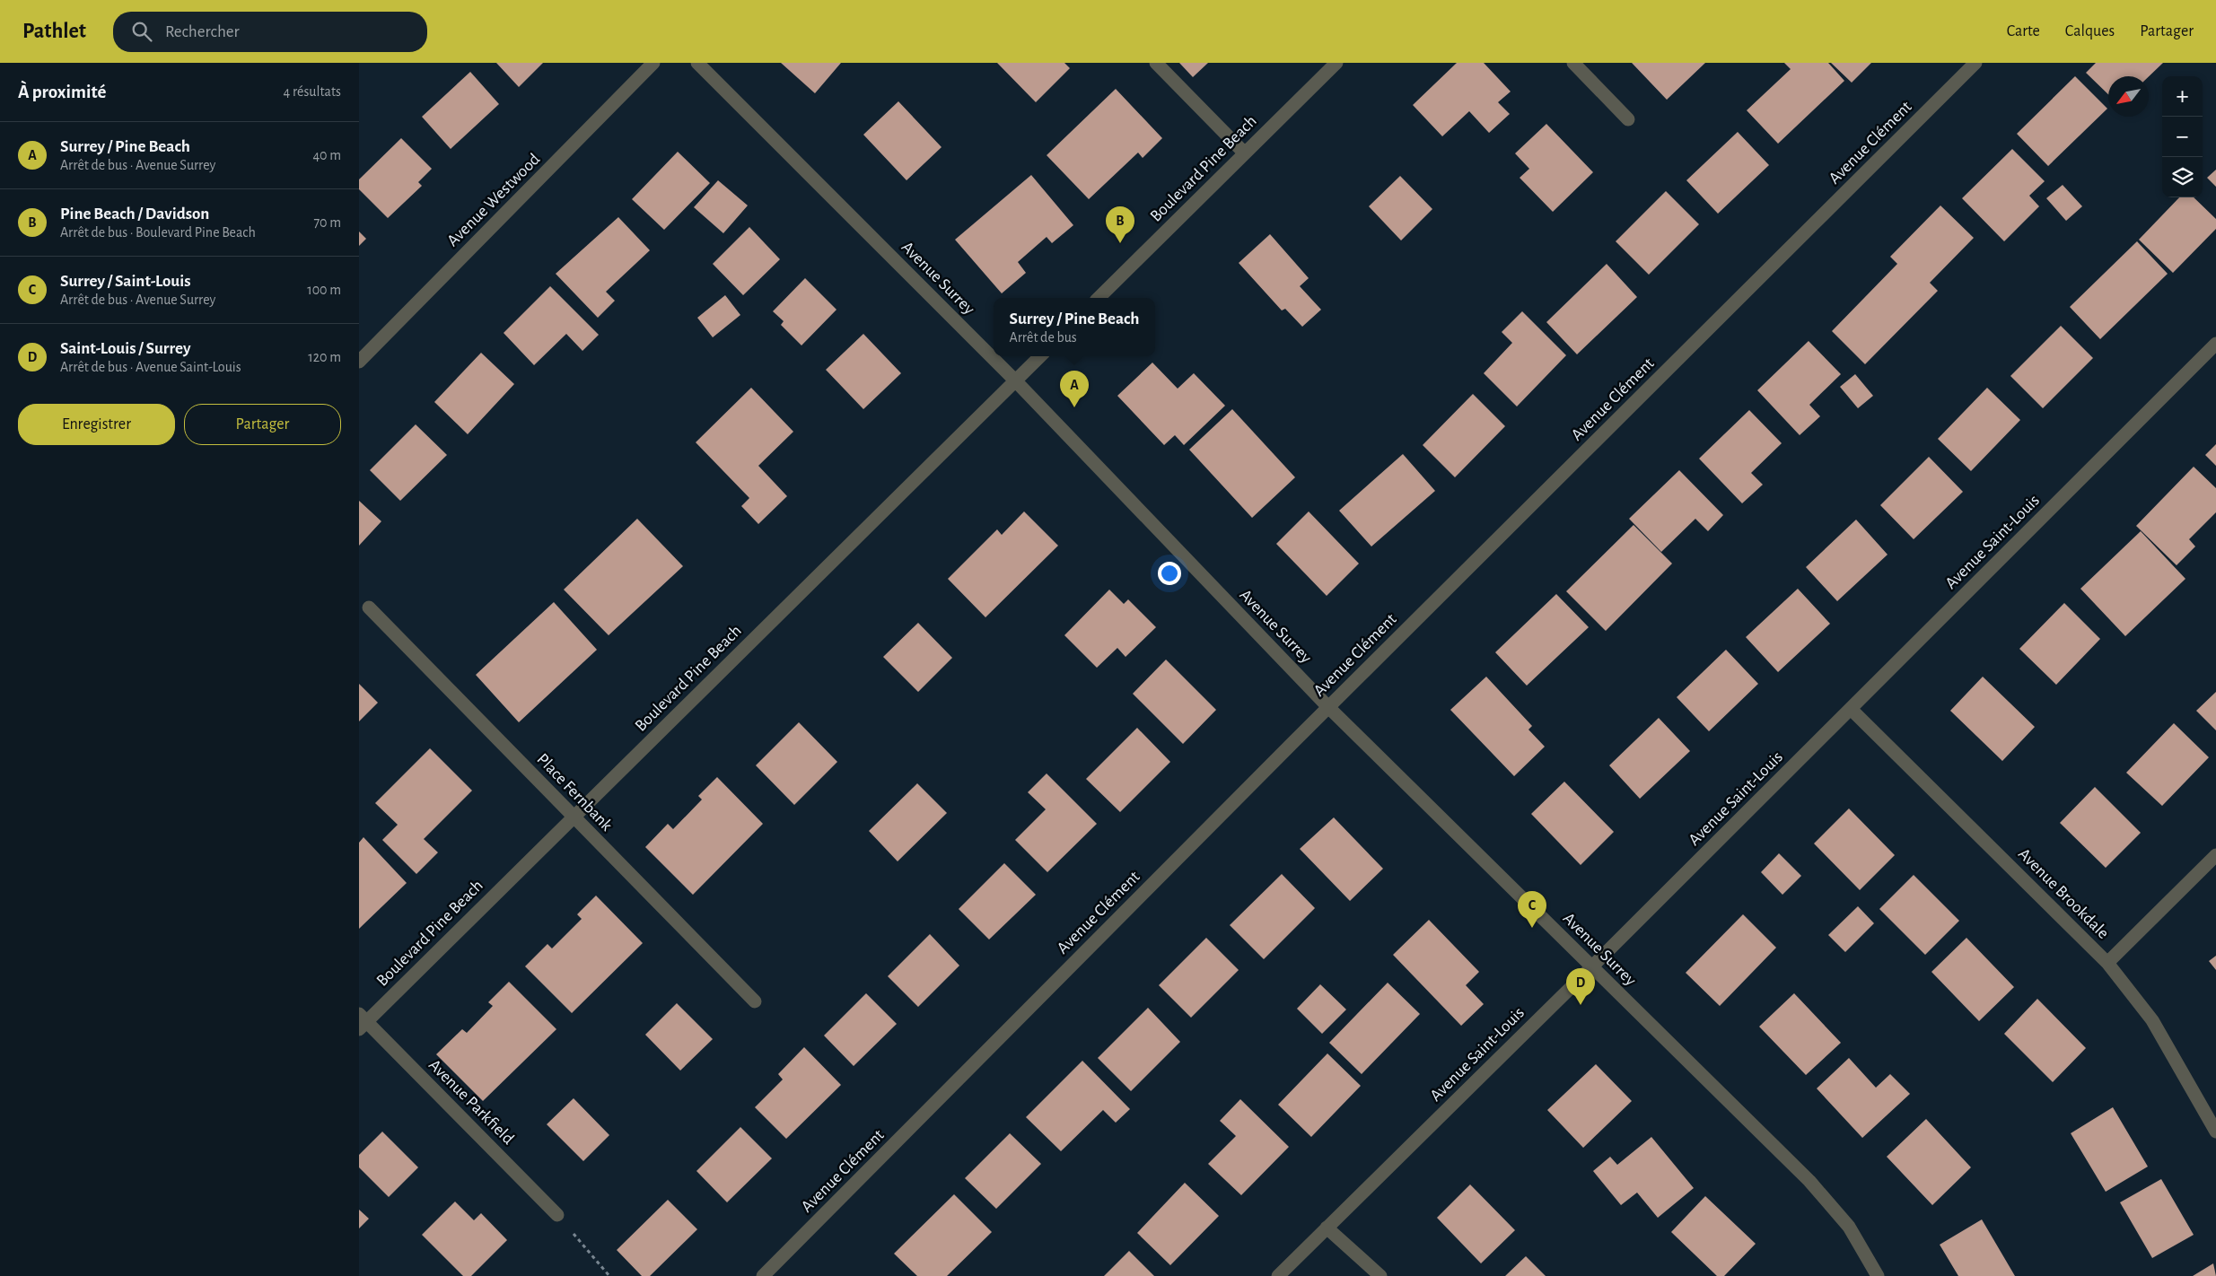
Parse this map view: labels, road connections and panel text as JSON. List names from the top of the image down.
{
  "streets": {
    "street": [
      "Avenue Clément",
      "Boulevard Pine Beach",
      "Avenue Westwood",
      "Avenue Surrey",
      "Avenue Saint-Louis",
      "Place Fernbank",
      "Avenue Brookdale",
      "Avenue Parkfield"
    ]
  },
  "crossings": [
    ["Avenue Clément", "Avenue Surrey"],
    ["Boulevard Pine Beach", "Avenue Surrey"],
    ["Boulevard Pine Beach", "Place Fernbank"],
    ["Boulevard Pine Beach", "Avenue Parkfield"],
    ["Avenue Surrey", "Avenue Saint-Louis"],
    ["Avenue Saint-Louis", "Avenue Brookdale"]
  ],
  "north": "bottom left",
  "page": {
    "header": "Pathlet",
    "search": "Rechercher",
    "nav": ["Carte", "Calques", "Partager"],
    "heading": ["À proximité", "4 résultats"],
    "map_buttons": ["+", "−"],
    "list": [
      {
        "mark": "A",
        "name": "Surrey / Pine Beach",
        "note": "Arrêt de bus · Avenue Surrey",
        "value": "40 m"
      },
      {
        "mark": "B",
        "name": "Pine Beach / Davidson",
        "note": "Arrêt de bus · Boulevard Pine Beach",
        "value": "70 m"
      },
      {
        "mark": "C",
        "name": "Surrey / Saint-Louis",
        "note": "Arrêt de bus · Avenue Surrey",
        "value": "100 m"
      },
      {
        "mark": "D",
        "name": "Saint-Louis / Surrey",
        "note": "Arrêt de bus · Avenue Saint-Louis",
        "value": "120 m"
      }
    ],
    "pins": [
      "B",
      "A",
      "C",
      "D"
    ],
    "popup": ["Surrey / Pine Beach", "Arrêt de bus"],
    "buttons": ["Enregistrer", "Partager"]
  }
}
